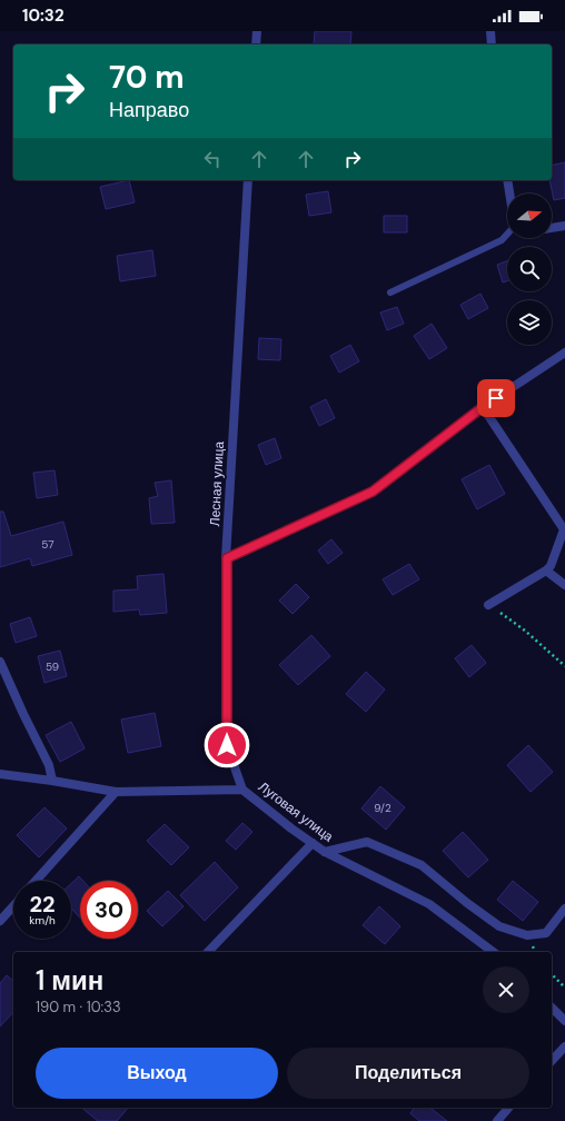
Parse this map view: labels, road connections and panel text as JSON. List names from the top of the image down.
{
  "streets": {
    "street": ["Лесная улица", "Луговая улица"]
  },
  "crossings": [
    ["Лесная улица", "Луговая улица"]
  ],
  "house_numbers": ["57", "59", "9/2"],
  "north": "right",
  "page": {
    "status": "10:32",
    "turn": ["70 m", "Направо"],
    "speed": "22 km/h",
    "limit": "30",
    "heading": ["1 мин", "190 m · 10:33"],
    "buttons": ["Выход", "Поделиться"]
  }
}
